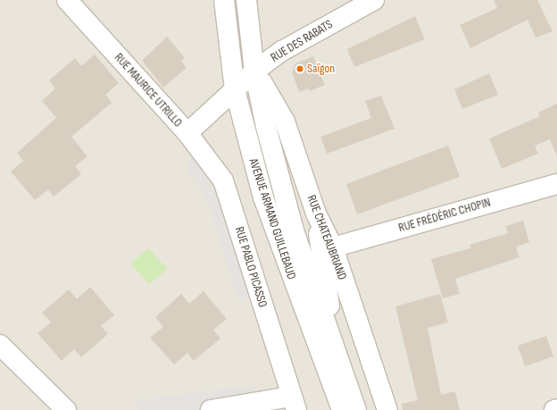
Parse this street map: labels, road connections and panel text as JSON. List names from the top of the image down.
{
  "streets": {
    "street": [
      "RUE DES RABATS",
      "RUE MAURICE UTRILLO",
      "RUE FRÉDÉRIC CHOPIN",
      "AVENUE ARMAND GUILLEBAUD",
      "RUE CHATEAUBRIAND",
      "RUE PABLO PICASSO"
    ]
  },
  "crossings": [
    ["RUE DES RABATS", "RUE MAURICE UTRILLO"],
    ["RUE DES RABATS", "AVENUE ARMAND GUILLEBAUD"],
    ["RUE DES RABATS", "RUE CHATEAUBRIAND"],
    ["RUE MAURICE UTRILLO", "AVENUE ARMAND GUILLEBAUD"],
    ["RUE MAURICE UTRILLO", "RUE PABLO PICASSO"],
    ["RUE FRÉDÉRIC CHOPIN", "RUE CHATEAUBRIAND"],
    ["AVENUE ARMAND GUILLEBAUD", "RUE CHATEAUBRIAND"]
  ],
  "places": ["Saïgon"]
}
